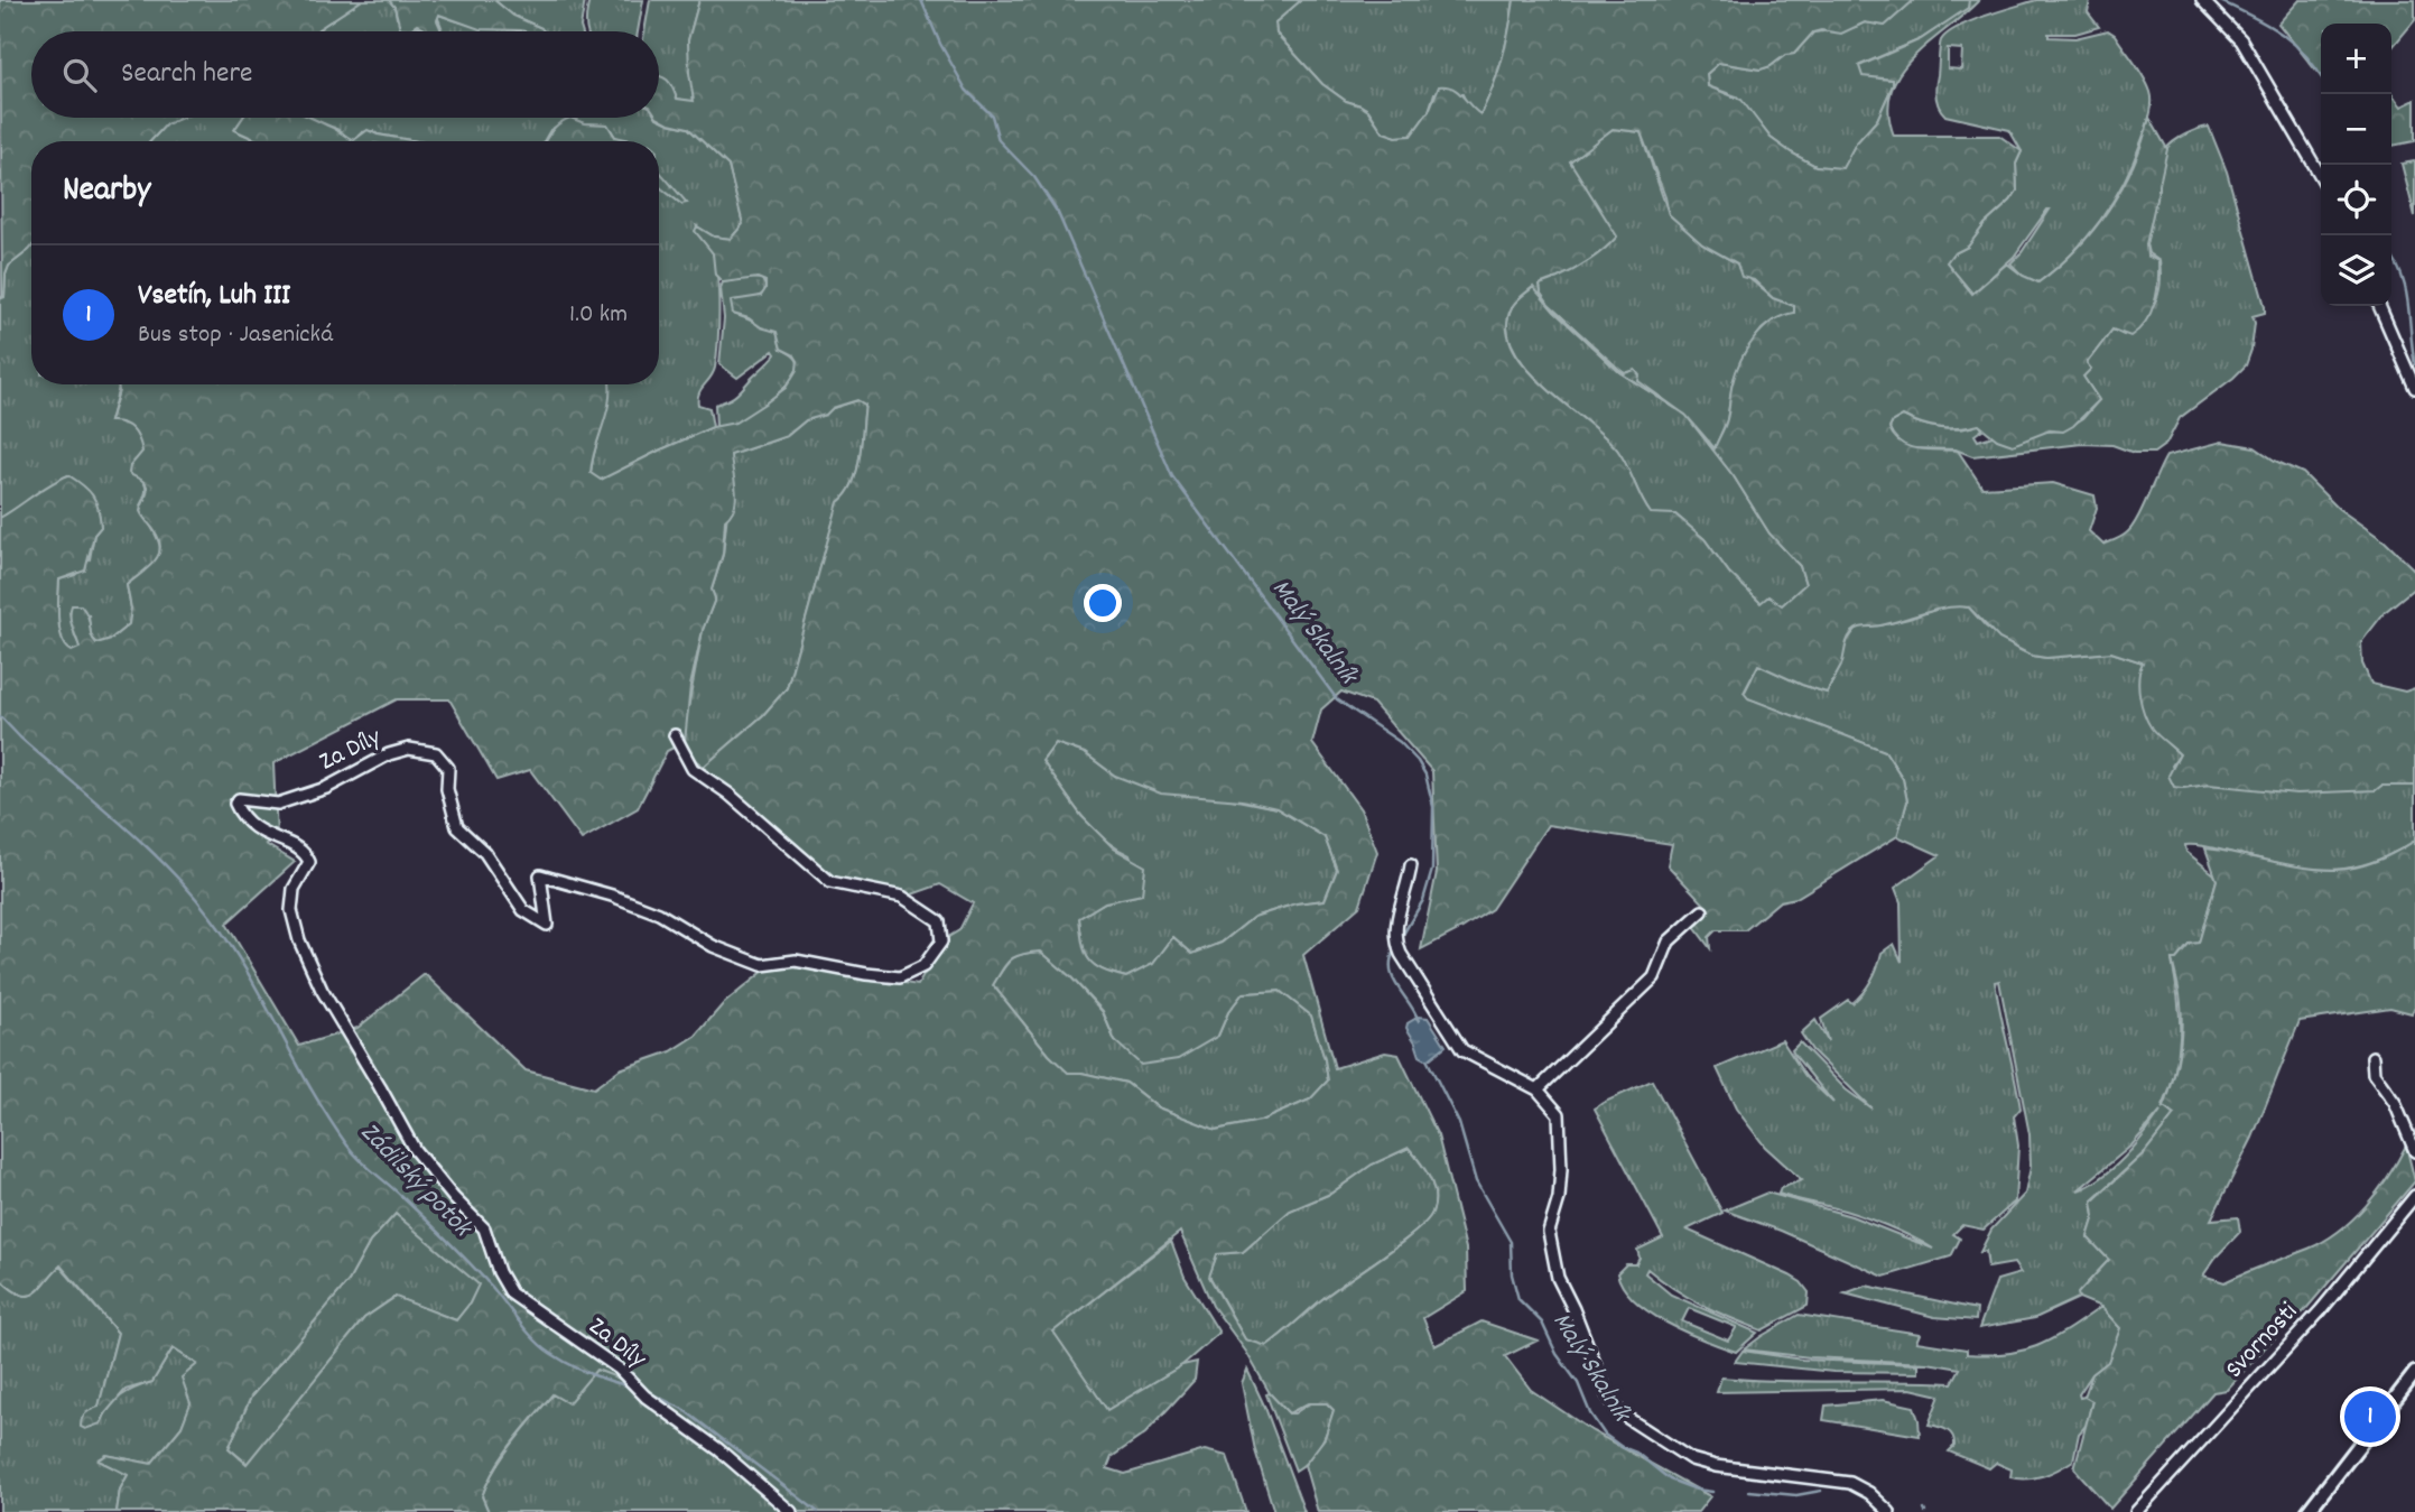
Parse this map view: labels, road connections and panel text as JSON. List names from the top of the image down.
{
  "streets": {
    "street": ["Za Díly", "Svornosti"]
  },
  "water": ["Malý Skalník", "Zádilský potok"],
  "page": {
    "map_buttons": ["+", "−"],
    "search": "Search here",
    "heading": "Nearby",
    "list": [
      {
        "mark": "1",
        "name": "Vsetín, Luh III",
        "note": "Bus stop · Jasenická",
        "value": "1.0 km"
      }
    ],
    "pins": "1"
  }
}
